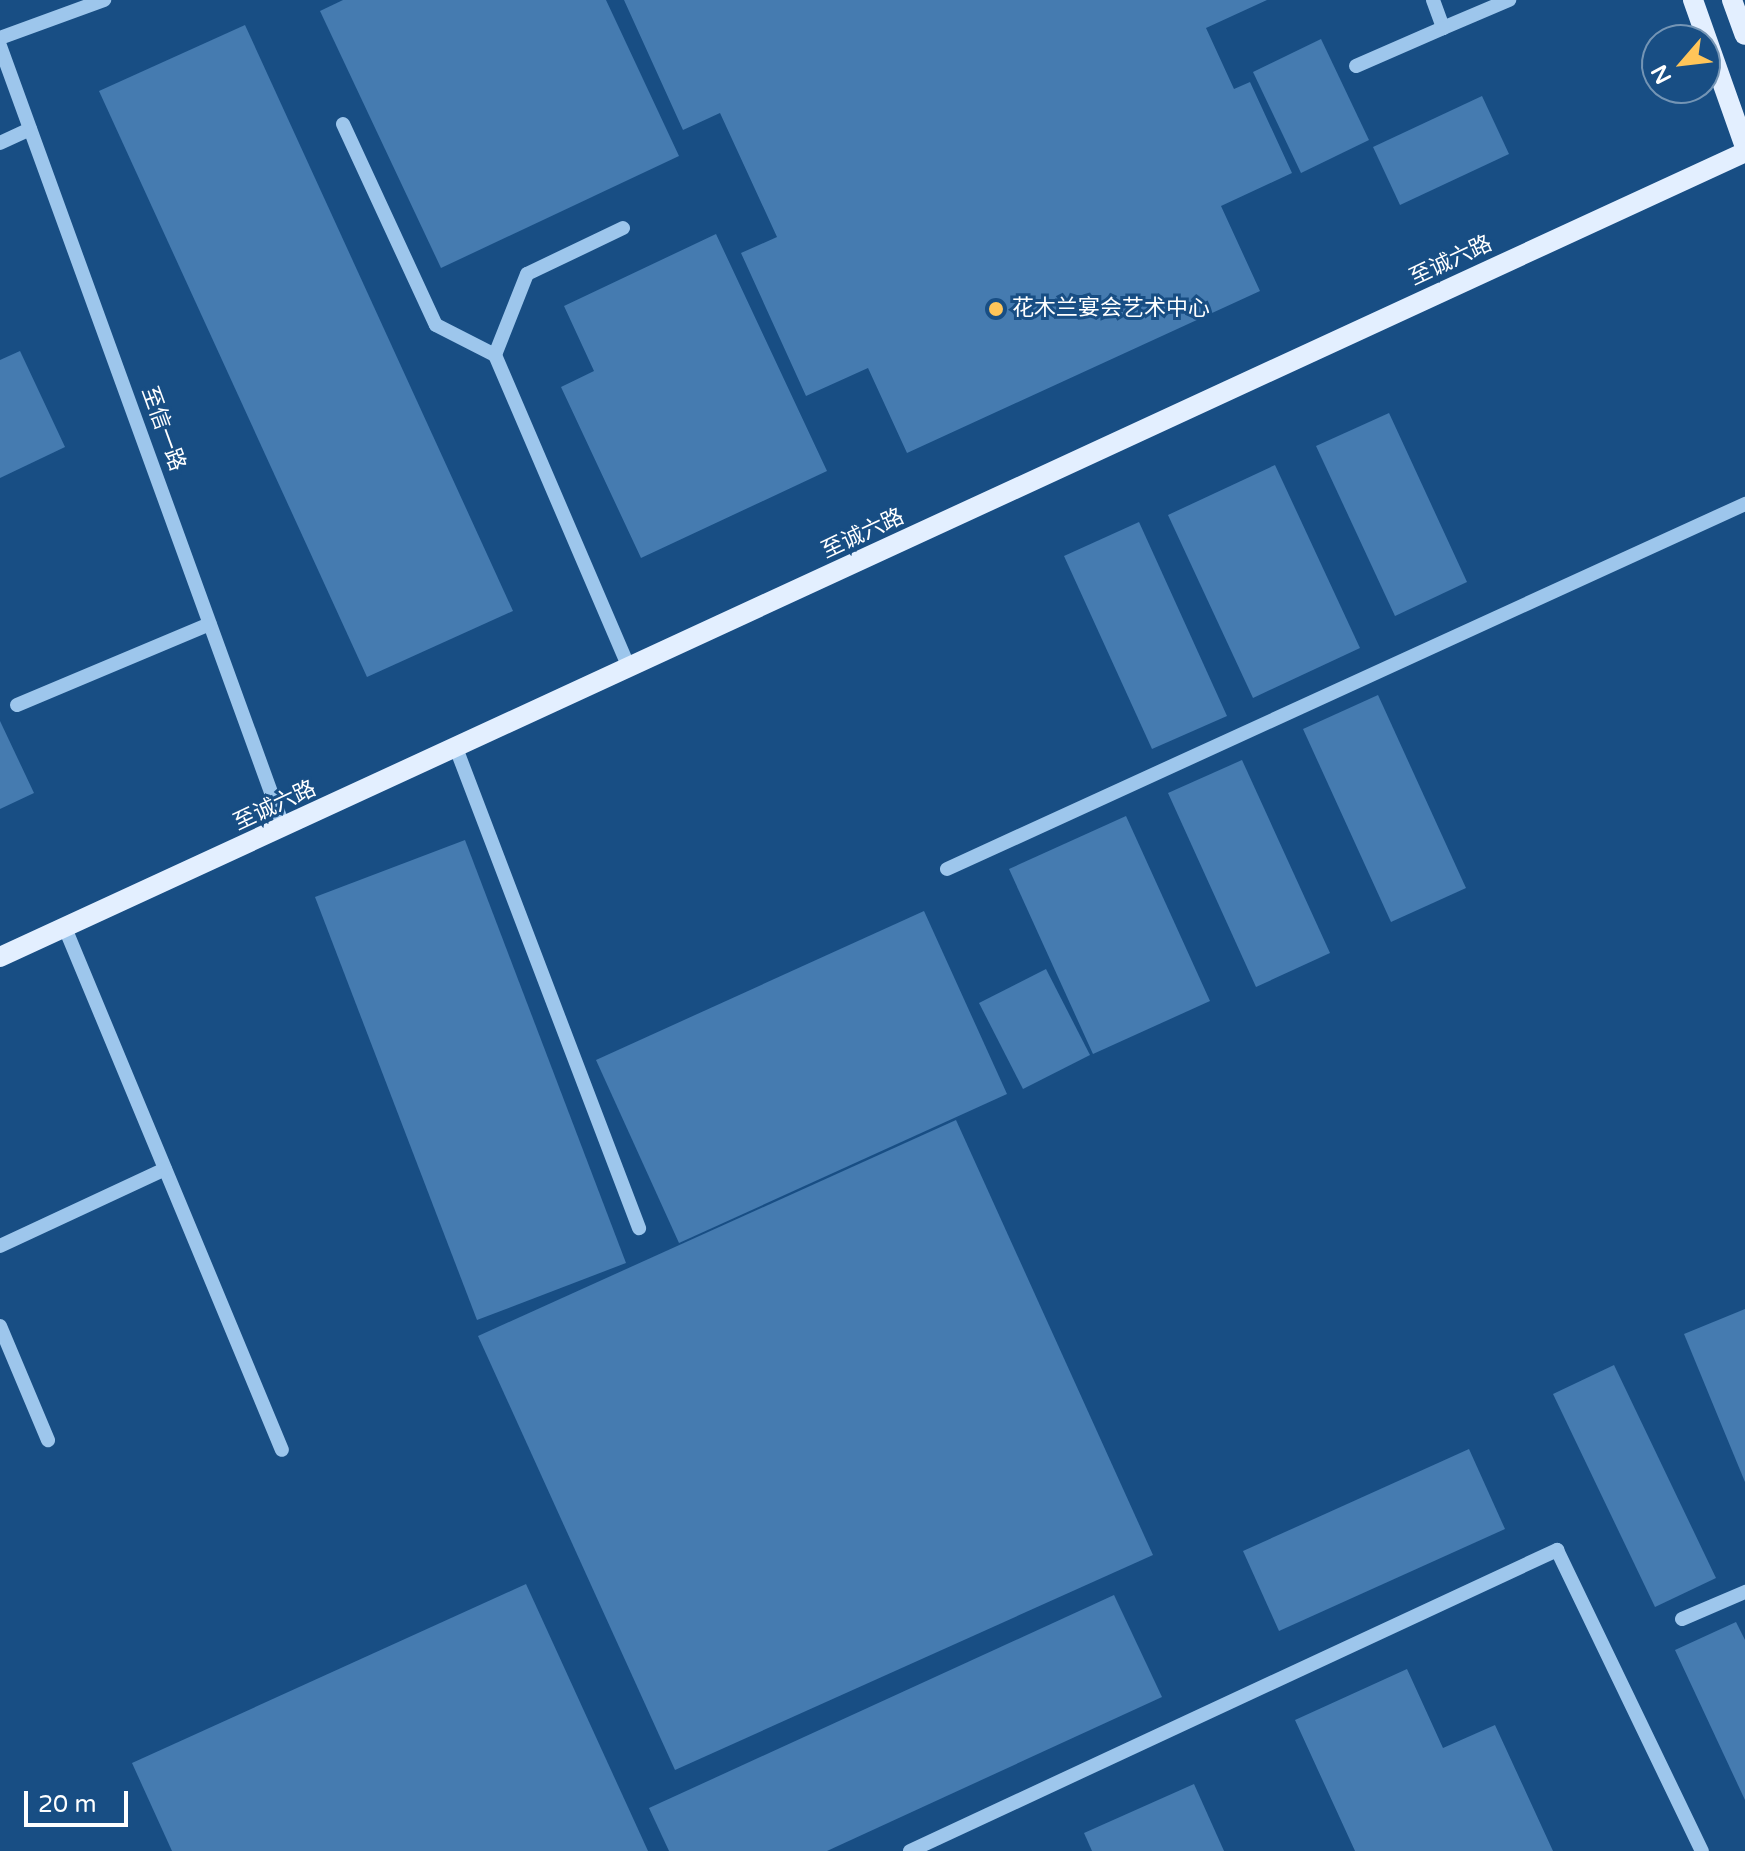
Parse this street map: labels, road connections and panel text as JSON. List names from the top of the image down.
{
  "streets": {
    "main road": ["至诚六路"],
    "street": ["至信一路"]
  },
  "crossings": [
    ["至诚六路", "至信一路"]
  ],
  "places": ["花木兰宴会艺术中心"],
  "scale_bar": "20 m",
  "north": "bottom left"
}
